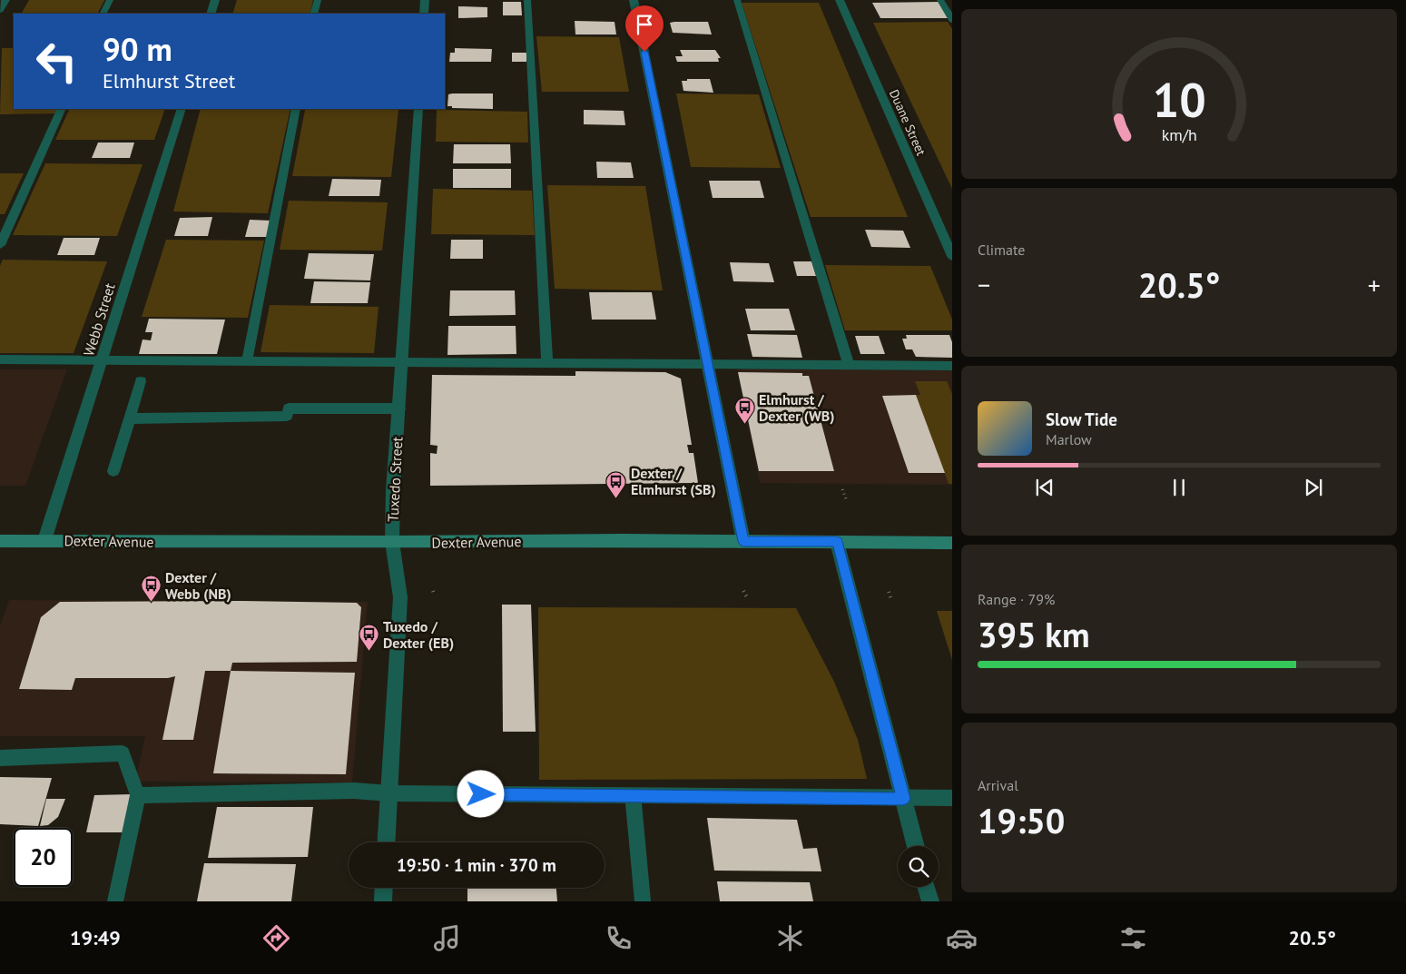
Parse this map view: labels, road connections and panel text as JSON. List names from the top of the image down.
{
  "streets": {
    "street": [
      "Duane Street",
      "Webb Street",
      "Tuxedo Street",
      "Dexter Avenue"
    ]
  },
  "crossings": [
    ["Webb Street", "Dexter Avenue"],
    ["Tuxedo Street", "Dexter Avenue"]
  ],
  "places": {
    "bus stop": [
      "Elmhurst / Dexter (WB)",
      "Dexter / Elmhurst (SB)",
      "Dexter / Webb (NB)",
      "Tuxedo / Dexter (EB)"
    ]
  },
  "page": {
    "turn": ["90 m", "Elmhurst Street"],
    "tile": [
      "Climate",
      ["Range · 79%", "395 km"],
      ["Arrival", "19:50"]
    ],
    "heat": ["−", "20.5°", "+"],
    "song": ["Slow Tide", "Marlow"],
    "limit": "20",
    "trip": "19:50 · 1 min · 370 m",
    "tabs": ["19:49", "20.5°"],
    "gauge": ["10", "km/h"]
  }
}
